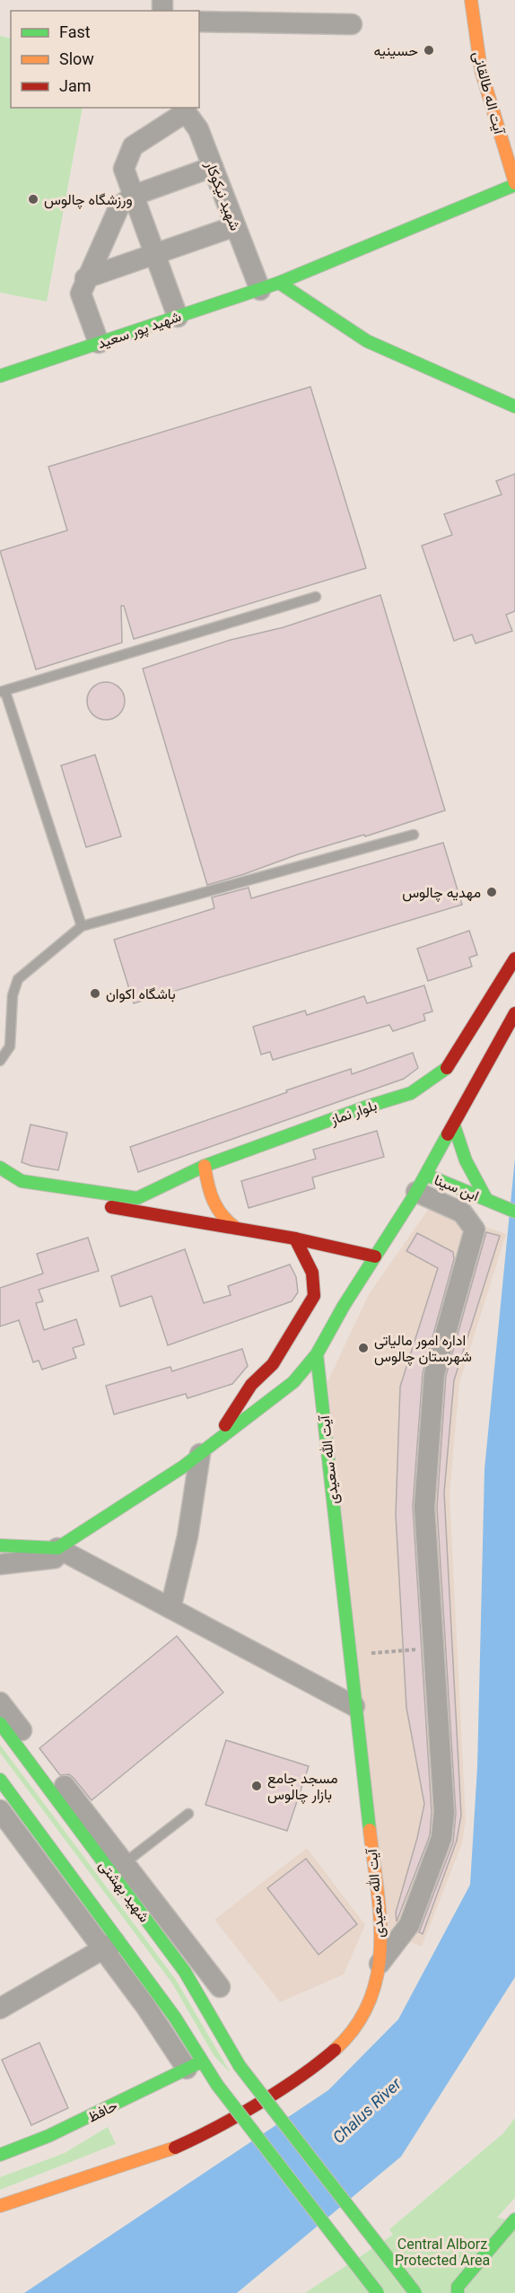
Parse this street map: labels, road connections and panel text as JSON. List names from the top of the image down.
{
  "streets": {
    "main road": [
      "آیت اله طالقانی",
      "شهید پور سعید",
      "بلوار نماز",
      "ابن سینا",
      "آیت الله سعیدی",
      "شهید بهشتی",
      "حافظ"
    ],
    "street": ["شهید نیکوکار"]
  },
  "crossings": [
    ["آیت اله طالقانی", "شهید پور سعید"],
    ["شهید نیکوکار", "شهید پور سعید"]
  ],
  "water": ["Chalus River"],
  "parks": ["Central Alborz Protected Area"],
  "places": [
    "حسینیه",
    "ورزشگاه چالوس",
    "مهدیه چالوس",
    "باشگاه اکوان",
    "اداره امور مالیاتی شهرستان چالوس",
    "مسجد جامع بازار چالوس"
  ],
  "legend": ["Fast", "Slow", "Jam"]
}
